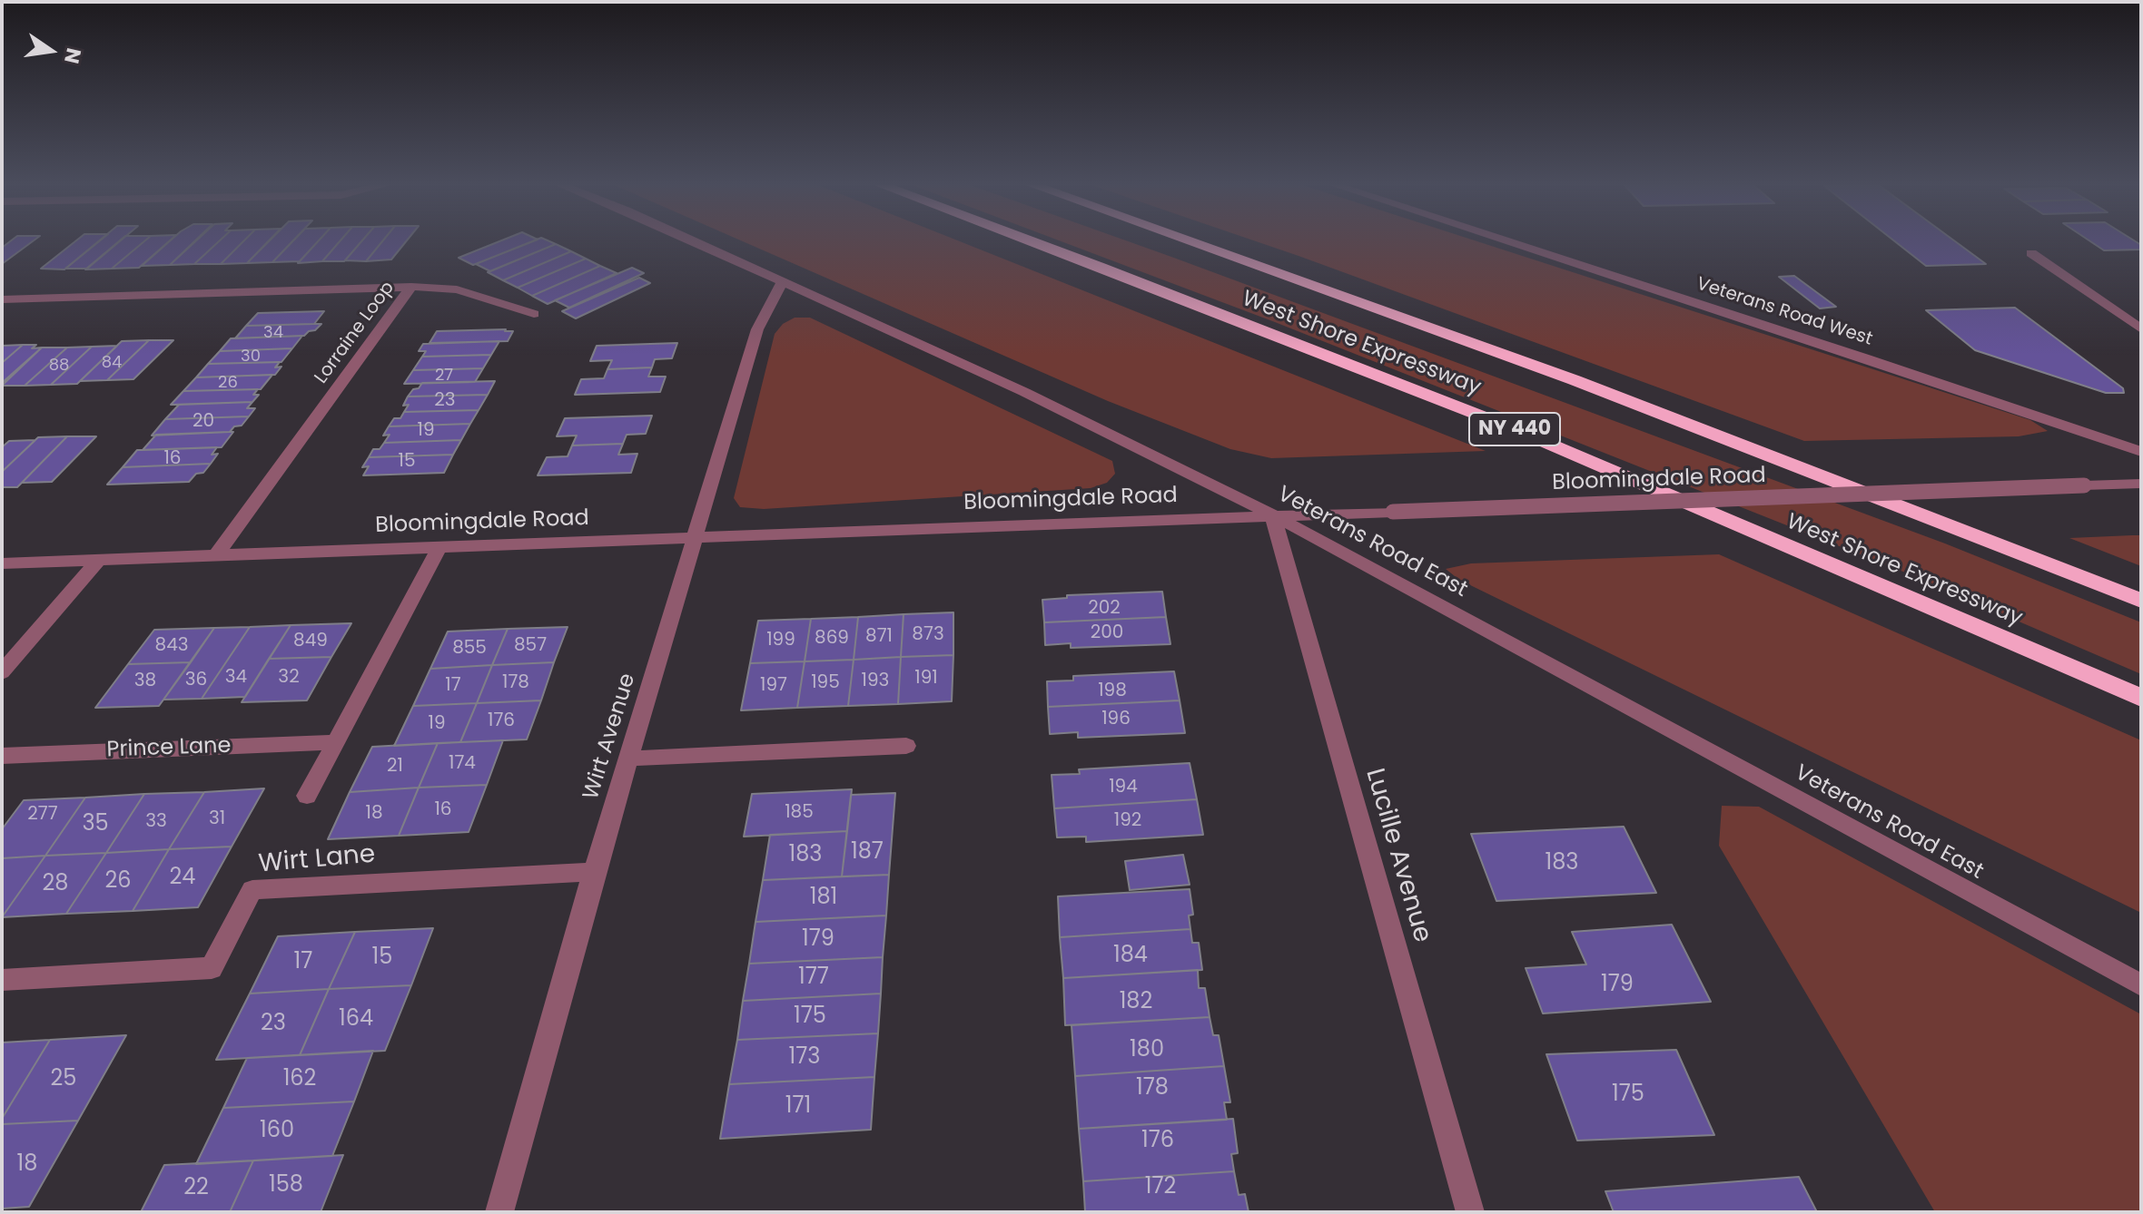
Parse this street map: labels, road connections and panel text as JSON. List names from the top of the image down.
{
  "streets": {
    "highway": ["West Shore Expressway", "NY 440"],
    "street": [
      "Veterans Road West",
      "Lorraine Loop",
      "Bloomingdale Road",
      "Veterans Road East",
      "Wirt Avenue",
      "Prince Lane",
      "Lucille Avenue",
      "Wirt Lane"
    ]
  },
  "crossings": [
    ["Lorraine Loop", "Bloomingdale Road"],
    ["Bloomingdale Road", "Veterans Road East"],
    ["Bloomingdale Road", "Wirt Avenue"],
    ["Bloomingdale Road", "Lucille Avenue"],
    ["Veterans Road East", "Wirt Avenue"],
    ["Veterans Road East", "Lucille Avenue"],
    ["Wirt Avenue", "Wirt Lane"]
  ],
  "house_numbers": [
    "34",
    "30",
    "84",
    "88",
    "27",
    "26",
    "23",
    "20",
    "19",
    "16",
    "15",
    "202",
    "200",
    "873",
    "871",
    "869",
    "199",
    "849",
    "843",
    "857",
    "855",
    "34",
    "32",
    "191",
    "36",
    "38",
    "193",
    "178",
    "195",
    "17",
    "197",
    "198",
    "196",
    "176",
    "19",
    "174",
    "21",
    "194",
    "16",
    "185",
    "18",
    "277",
    "31",
    "192",
    "33",
    "35",
    "187",
    "183",
    "183",
    "24",
    "26",
    "28",
    "181",
    "179",
    "184",
    "15",
    "17",
    "177",
    "179",
    "182",
    "175",
    "164",
    "23",
    "180",
    "173",
    "25",
    "162",
    "178",
    "175",
    "171",
    "160",
    "176",
    "18",
    "158",
    "172",
    "22"
  ],
  "north": "right"
}
